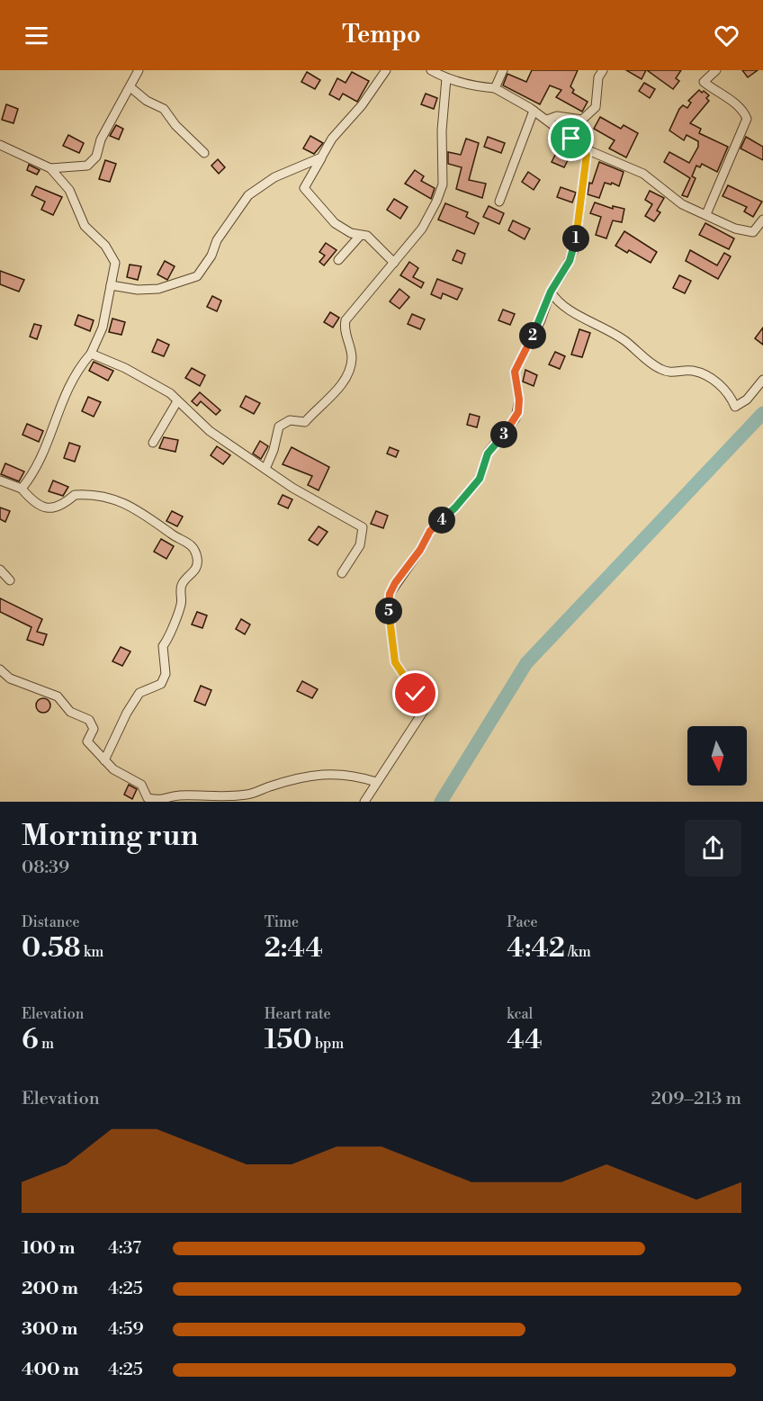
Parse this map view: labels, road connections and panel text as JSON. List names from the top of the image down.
{
  "north": "bottom",
  "page": {
    "header": "Tempo",
    "pins": [
      "1",
      "2",
      "3",
      "4",
      "5"
    ],
    "heading": ["Morning run", "08:39"],
    "stats": [
      ["Distance", "0.58 km"],
      ["Time", "2:44"],
      ["Pace", "4:42 /km"],
      ["Elevation", "6 m"],
      ["Heart rate", "150 bpm"],
      ["kcal", "44"]
    ],
    "chart": ["Elevation", "209–213 m"],
    "list": [
      {
        "name": "100 m",
        "note": "4:37"
      },
      {
        "name": "200 m",
        "note": "4:25"
      },
      {
        "name": "300 m",
        "note": "4:59"
      },
      {
        "name": "400 m",
        "note": "4:25"
      }
    ]
  }
}
